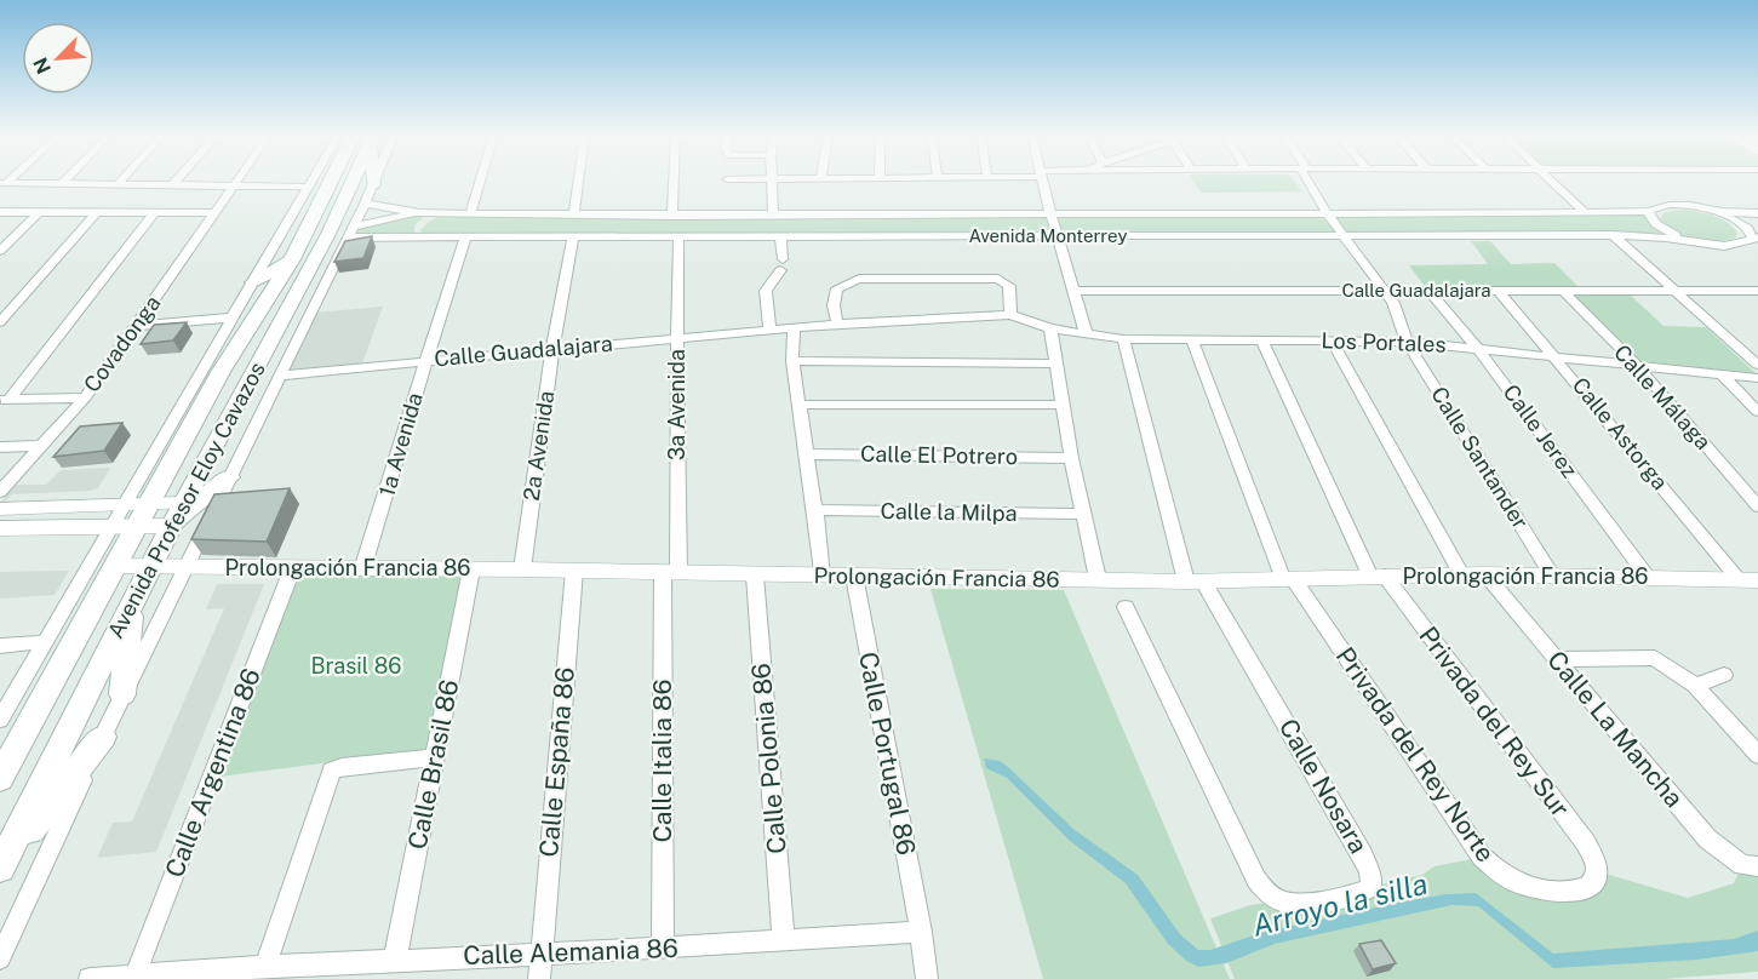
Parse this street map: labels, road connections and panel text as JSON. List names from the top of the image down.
{
  "streets": {
    "main road": ["Avenida Profesor Eloy Cavazos"],
    "street": [
      "Avenida Monterrey",
      "Calle Guadalajara",
      "Los Portales",
      "Covadonga",
      "Calle Málaga",
      "3a Avenida",
      "Calle Jerez",
      "Calle Astorga",
      "1a Avenida",
      "2a Avenida",
      "Calle El Potrero",
      "Calle Santander",
      "Calle la Milpa",
      "Prolongación Francia 86",
      "Privada del Rey Sur",
      "Calle La Mancha",
      "Calle Portugal 86",
      "Privada del Rey Norte",
      "Calle Polonia 86",
      "Calle Italia 86",
      "Calle España 86",
      "Calle Brasil 86",
      "Calle Argentina 86",
      "Calle Nosara",
      "Calle Alemania 86"
    ]
  },
  "crossings": [
    ["Avenida Monterrey", "3a Avenida"],
    ["Avenida Monterrey", "1a Avenida"],
    ["Avenida Monterrey", "2a Avenida"],
    ["Avenida Monterrey", "Calle Santander"],
    ["Calle Guadalajara", "Los Portales"],
    ["Calle Guadalajara", "Calle Málaga"],
    ["Calle Guadalajara", "3a Avenida"],
    ["Calle Guadalajara", "Calle Jerez"],
    ["Calle Guadalajara", "Calle Astorga"],
    ["Calle Guadalajara", "1a Avenida"],
    ["Calle Guadalajara", "2a Avenida"],
    ["Calle Guadalajara", "Calle Santander"],
    ["Los Portales", "Calle Málaga"],
    ["Los Portales", "Calle Jerez"],
    ["Los Portales", "Calle Astorga"],
    ["Los Portales", "Calle Santander"],
    ["Los Portales", "Privada del Rey Sur"],
    ["Los Portales", "Privada del Rey Norte"],
    ["3a Avenida", "Prolongación Francia 86"],
    ["3a Avenida", "Calle Italia 86"],
    ["Calle Jerez", "Prolongación Francia 86"],
    ["Calle Astorga", "Prolongación Francia 86"],
    ["1a Avenida", "Prolongación Francia 86"],
    ["2a Avenida", "Prolongación Francia 86"],
    ["Calle Santander", "Prolongación Francia 86"],
    ["Avenida Profesor Eloy Cavazos", "Prolongación Francia 86"],
    ["Prolongación Francia 86", "Privada del Rey Sur"],
    ["Prolongación Francia 86", "Calle La Mancha"],
    ["Prolongación Francia 86", "Calle Portugal 86"],
    ["Prolongación Francia 86", "Privada del Rey Norte"],
    ["Prolongación Francia 86", "Calle Polonia 86"],
    ["Prolongación Francia 86", "Calle Italia 86"],
    ["Prolongación Francia 86", "Calle España 86"],
    ["Prolongación Francia 86", "Calle Brasil 86"],
    ["Prolongación Francia 86", "Calle Argentina 86"],
    ["Prolongación Francia 86", "Calle Nosara"],
    ["Privada del Rey Sur", "Privada del Rey Norte"],
    ["Calle Portugal 86", "Calle Alemania 86"],
    ["Calle Polonia 86", "Calle Alemania 86"],
    ["Calle Italia 86", "Calle Alemania 86"],
    ["Calle España 86", "Calle Alemania 86"],
    ["Calle Brasil 86", "Calle Alemania 86"],
    ["Calle Argentina 86", "Calle Alemania 86"]
  ],
  "water": ["Arroyo la silla"],
  "parks": ["Brasil 86"],
  "north": "bottom left"
}
